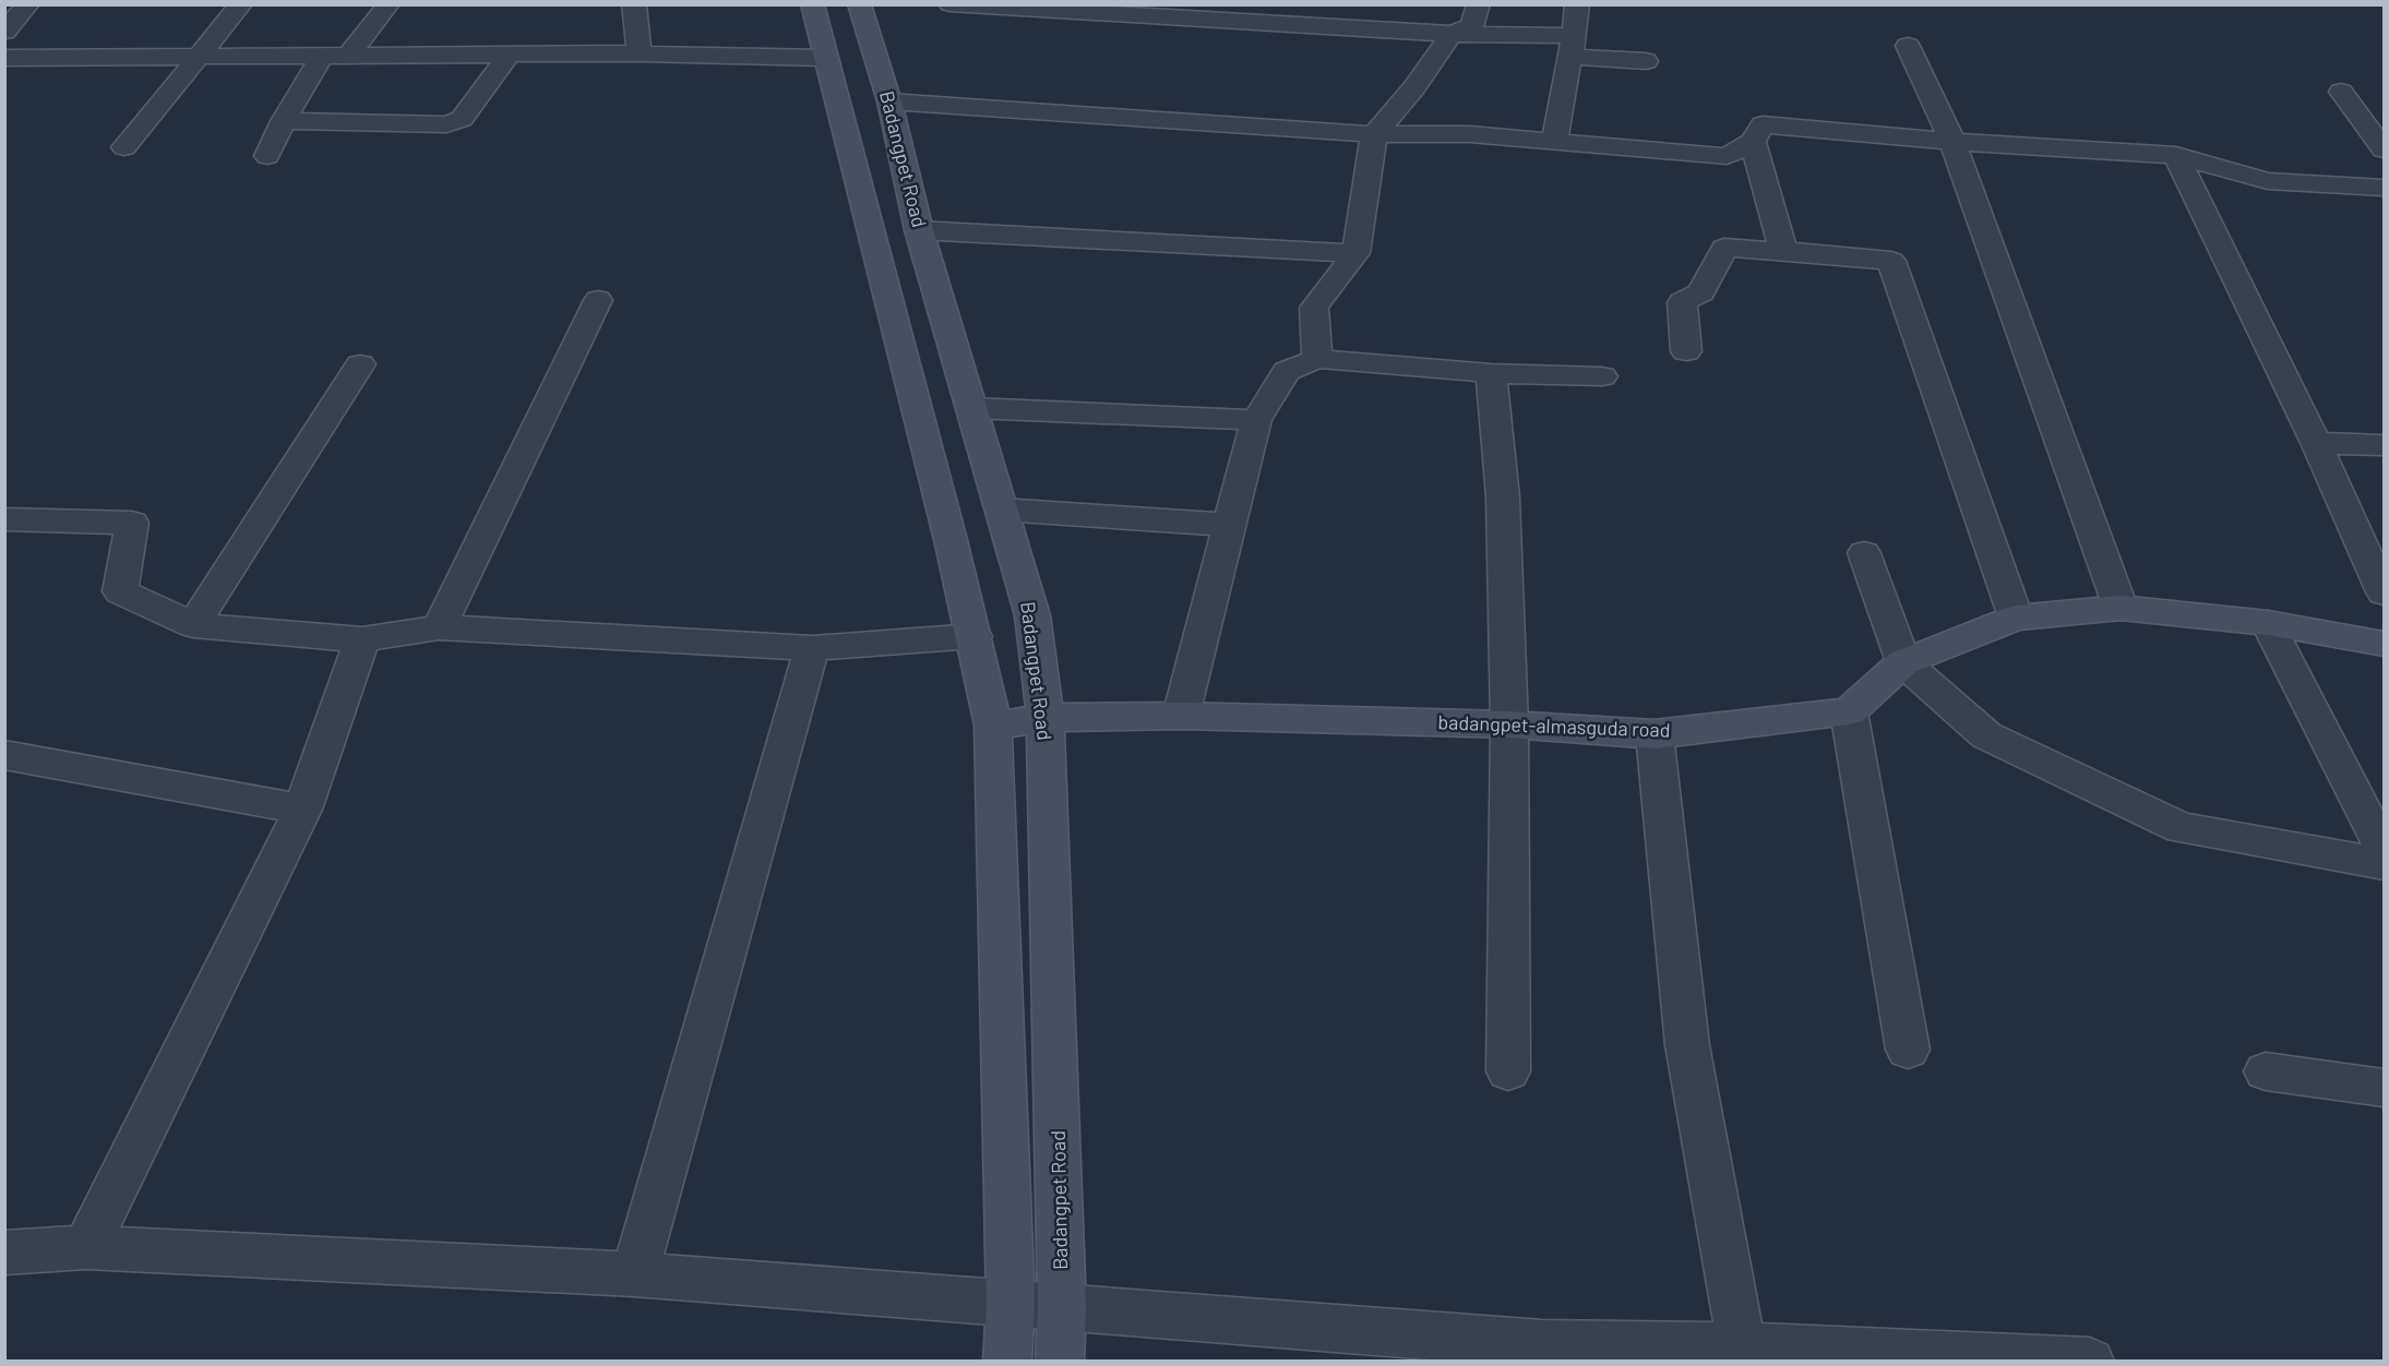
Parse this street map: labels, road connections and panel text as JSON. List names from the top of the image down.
{
  "streets": {
    "main road": ["Badangpet Road", "badangpet-almasguda road"]
  },
  "crossings": [
    ["Badangpet Road", "badangpet-almasguda road"]
  ]
}
